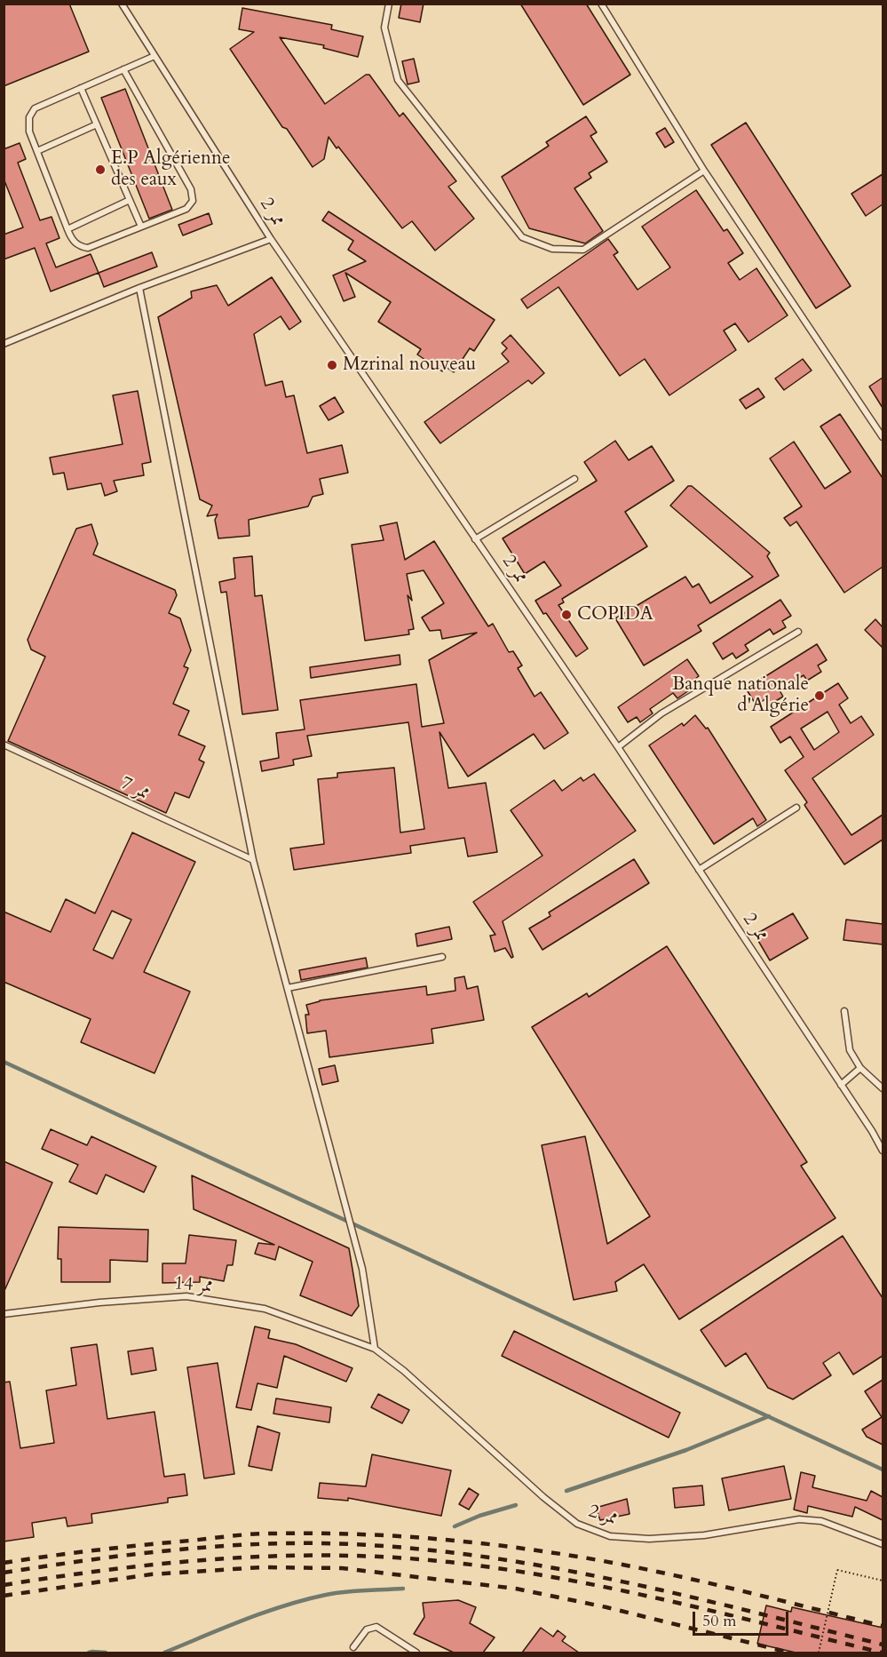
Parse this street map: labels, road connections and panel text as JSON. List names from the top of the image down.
{
  "streets": {
    "lane": ["ممر 2", "ممر 7", "ممر 14"]
  },
  "crossings": [
    ["ممر 2", "ممر 14"]
  ],
  "places": [
    "E.P Algérienne des eaux",
    "Mzrinal nouveau",
    "COPIDA",
    "Banque nationale d'Algérie"
  ],
  "scale_bar": "50 m"
}
